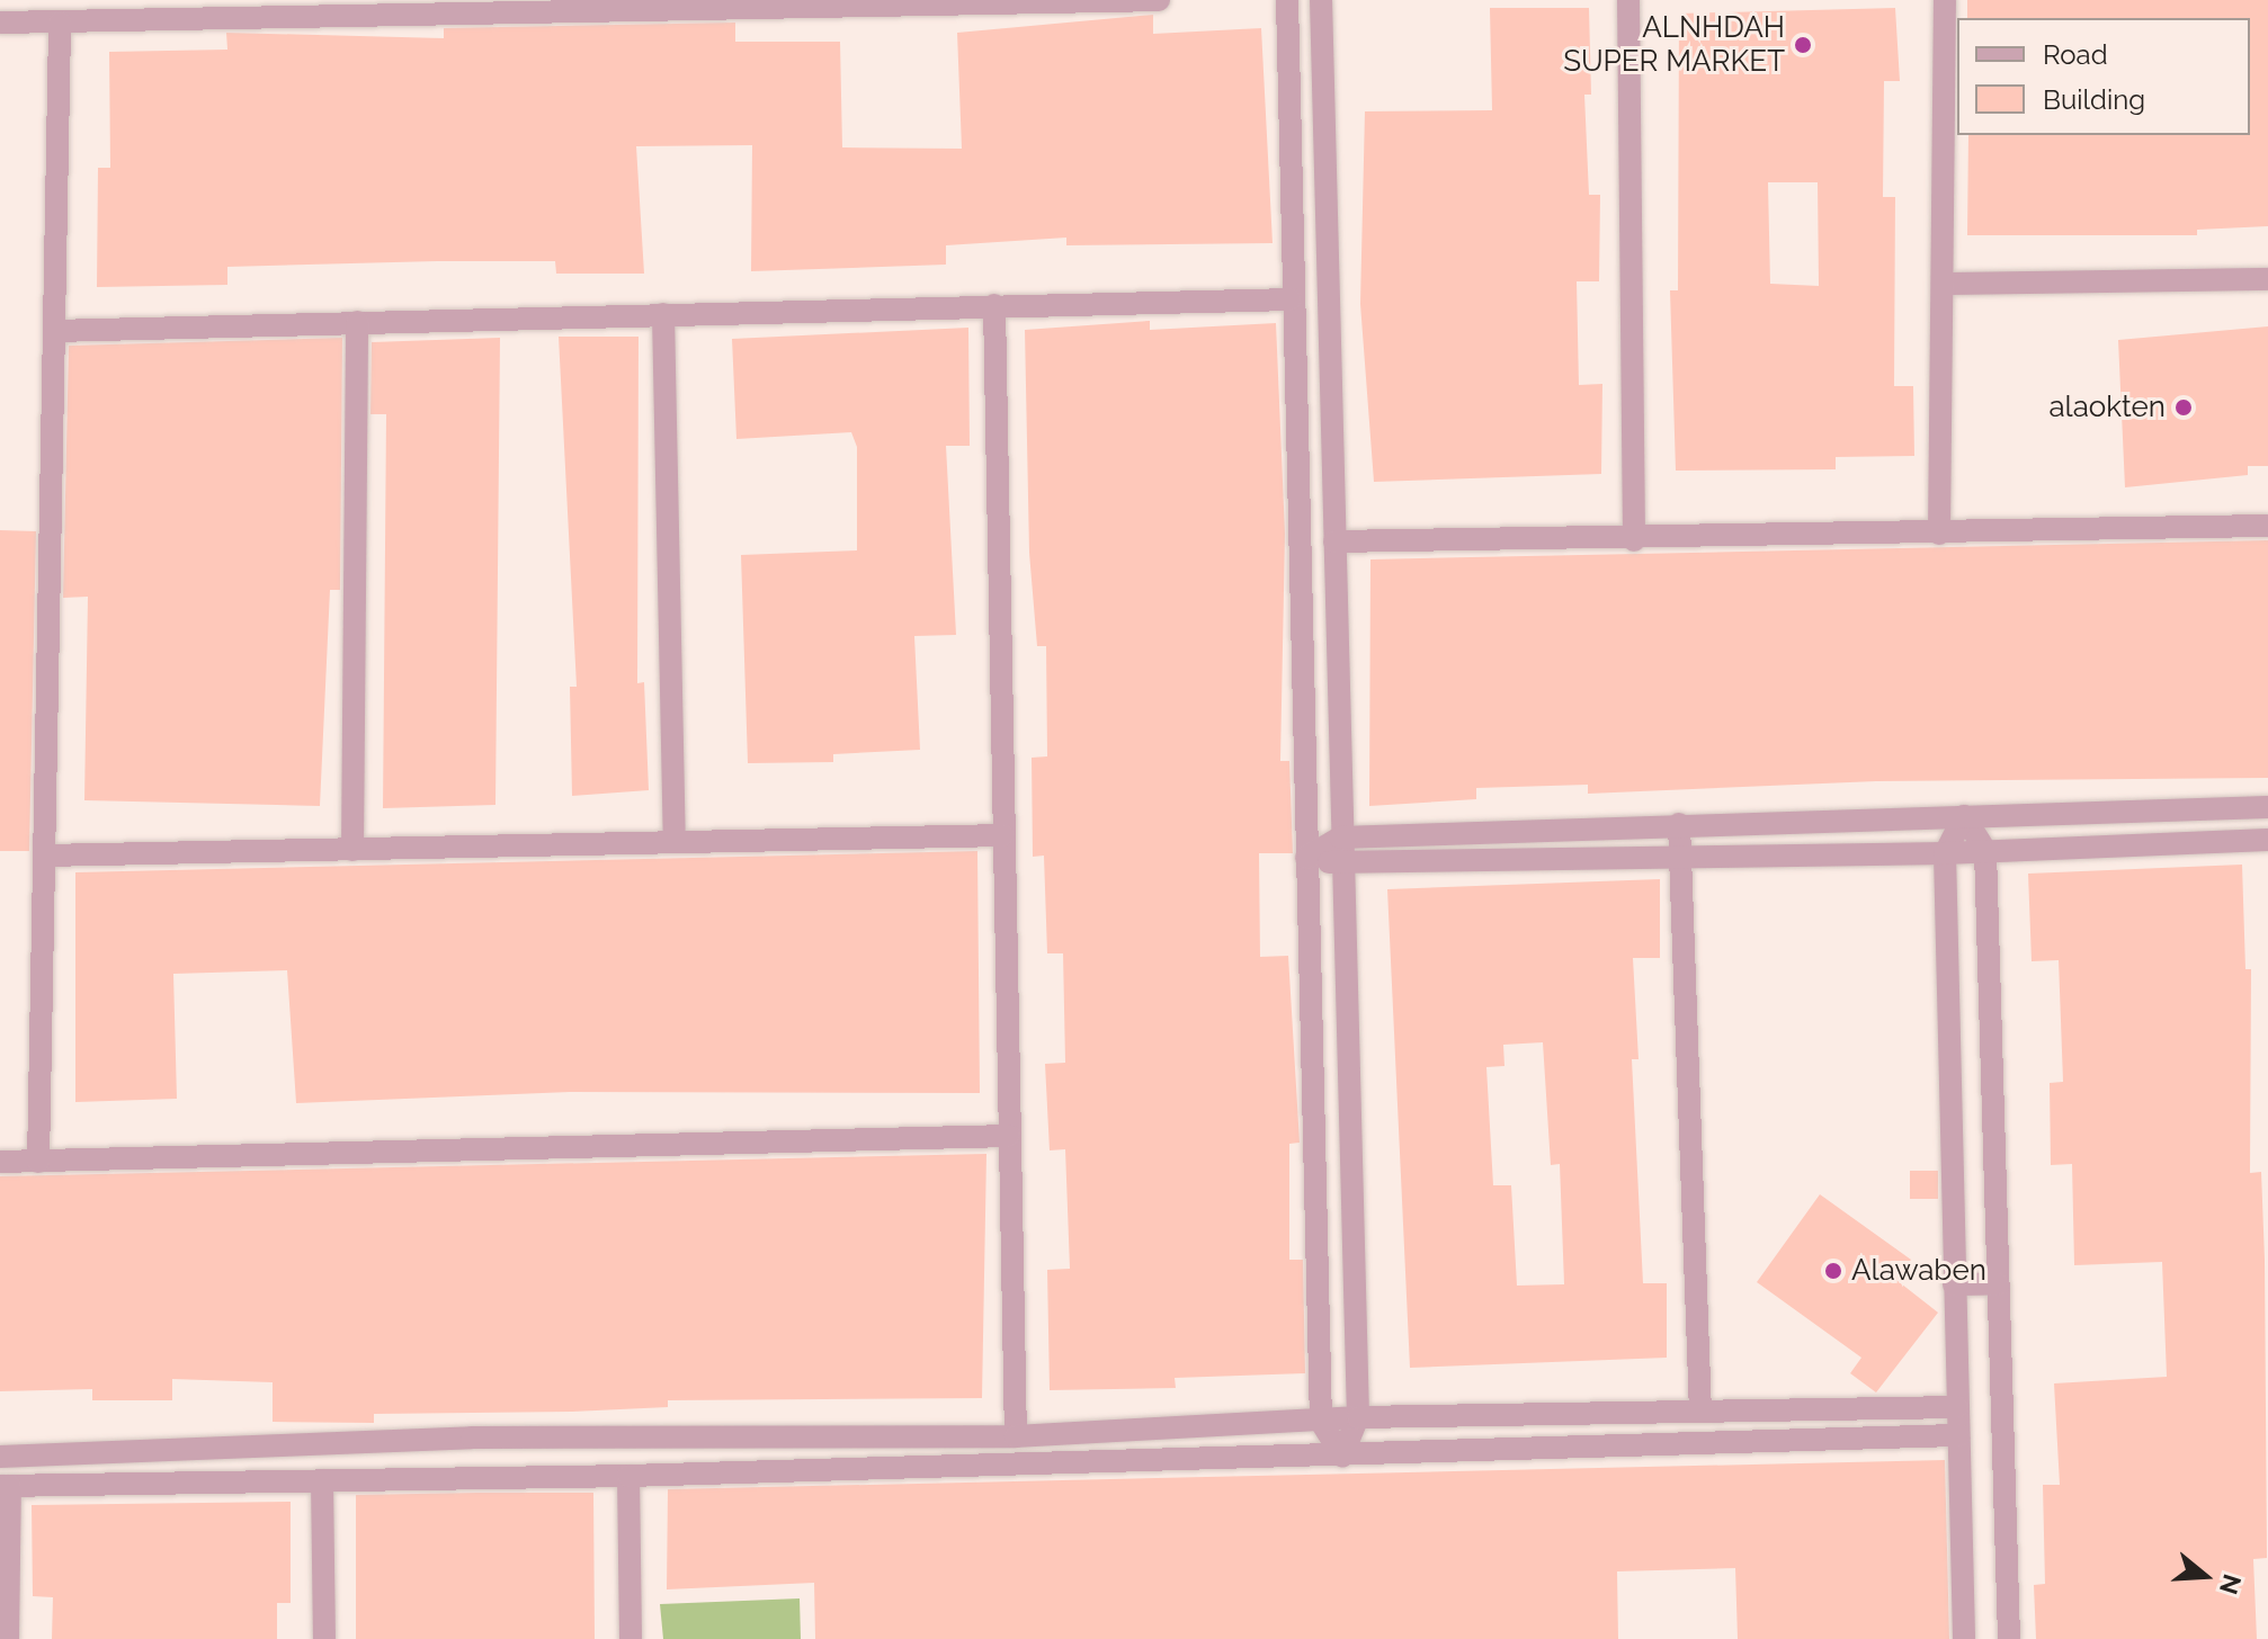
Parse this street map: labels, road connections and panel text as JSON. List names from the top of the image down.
{
  "places": ["ALNHDAH SUPER MARKET", "alaokten", "Alawaben"],
  "legend": ["Road", "Building"],
  "north": "right"
}
